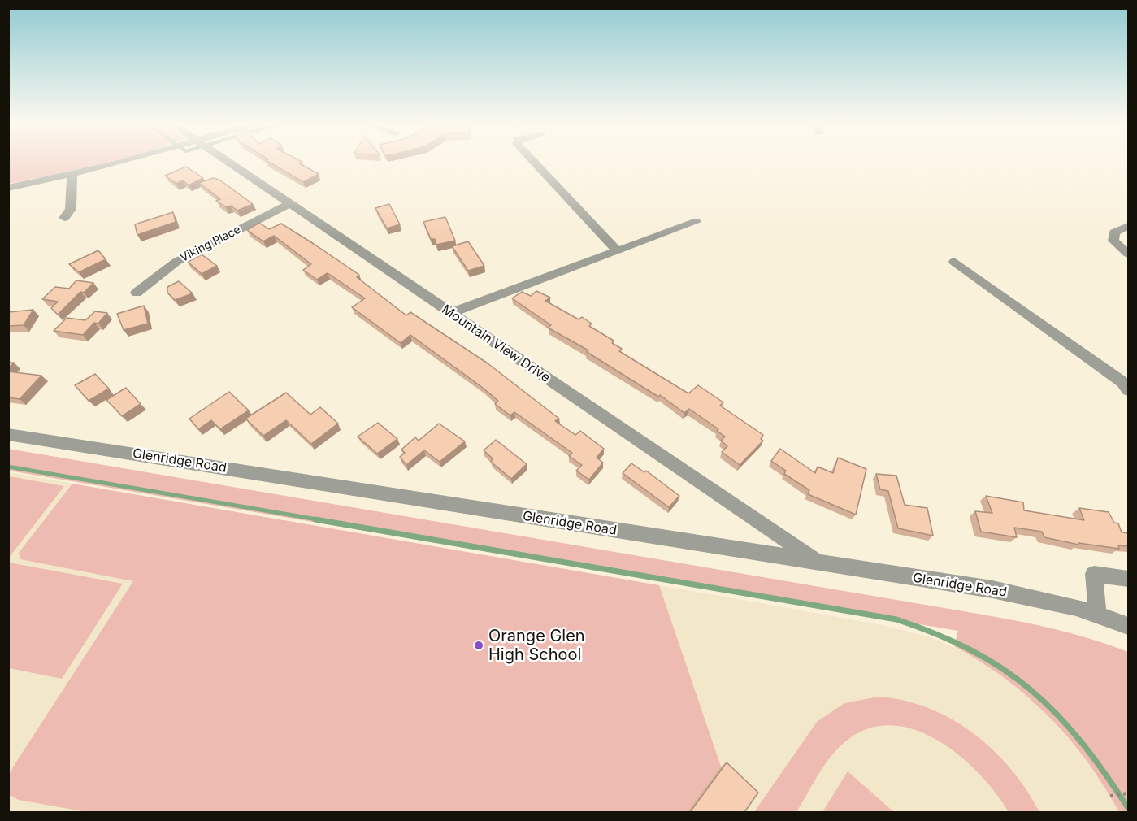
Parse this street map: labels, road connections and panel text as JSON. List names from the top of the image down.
{
  "streets": {
    "street": ["Viking Place", "Mountain View Drive", "Glenridge Road"]
  },
  "crossings": [
    ["Viking Place", "Mountain View Drive"],
    ["Mountain View Drive", "Glenridge Road"]
  ],
  "places": ["Orange Glen High School"]
}
